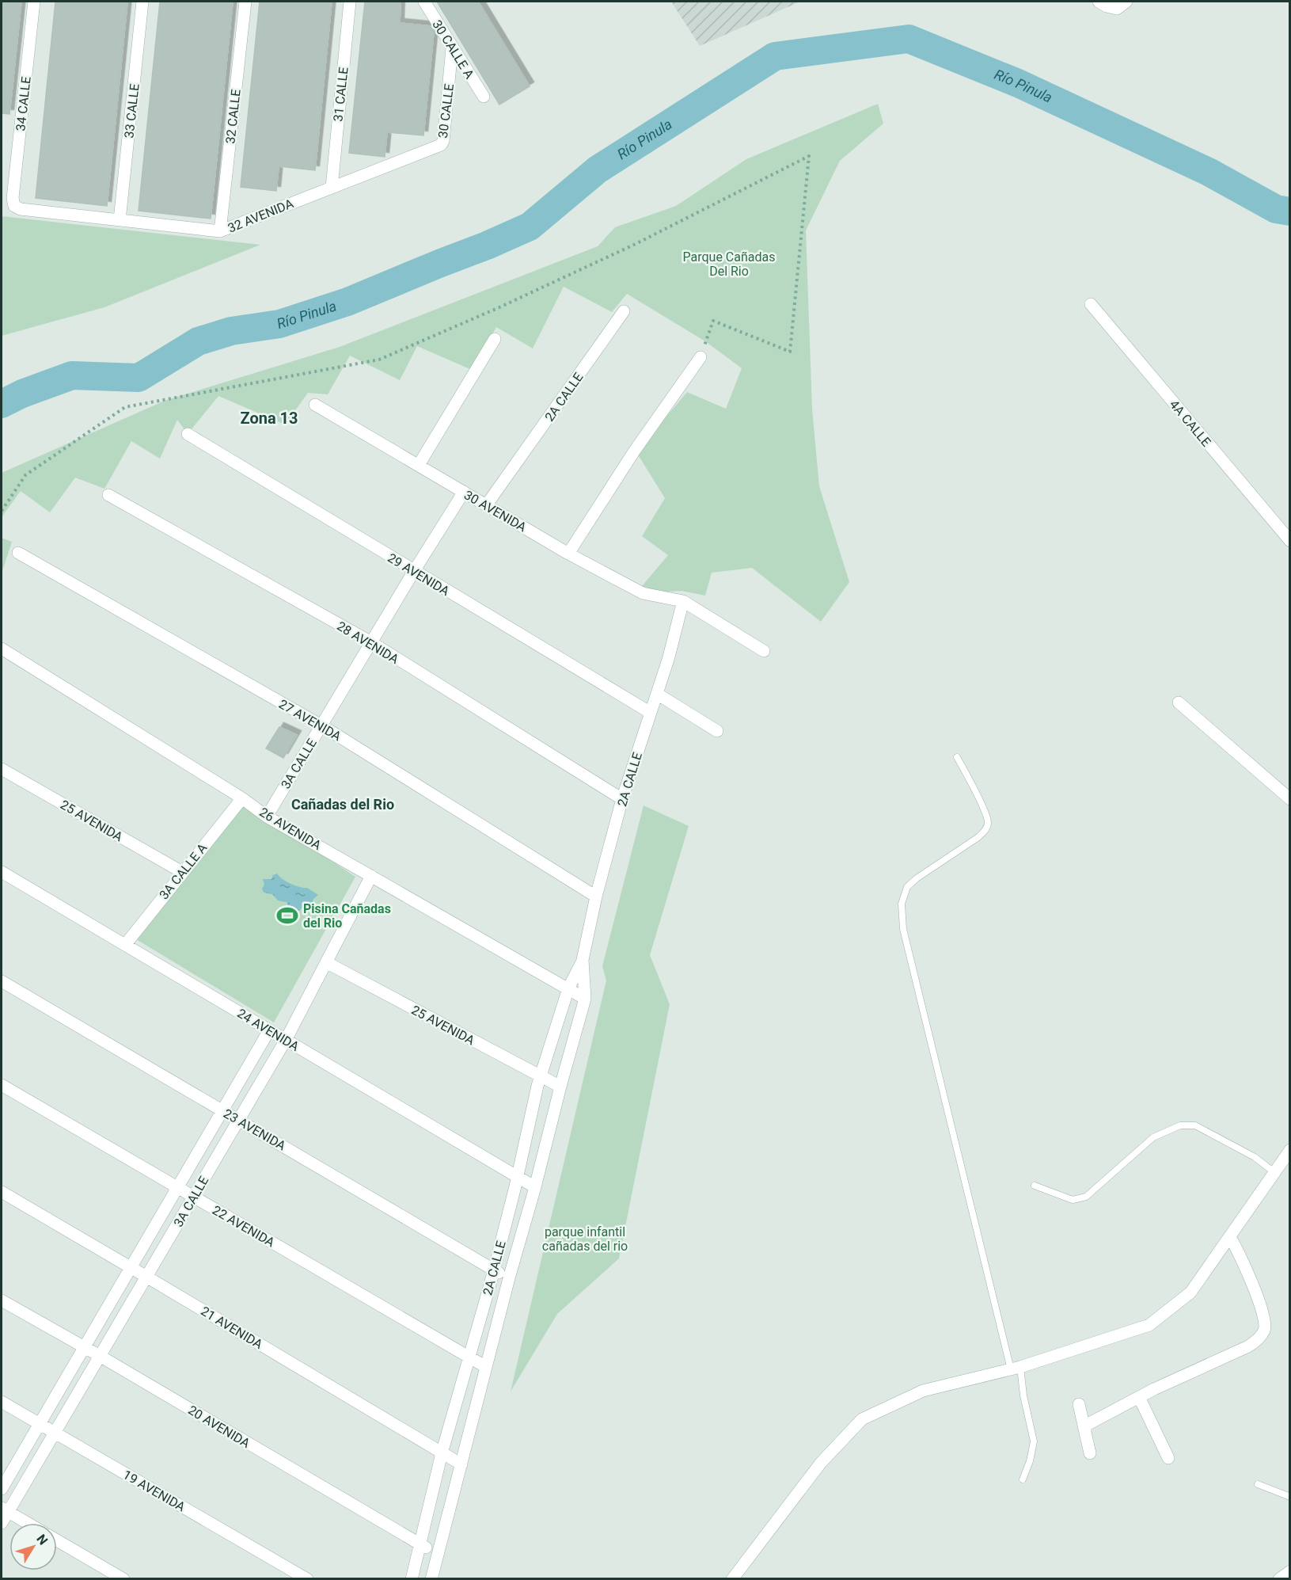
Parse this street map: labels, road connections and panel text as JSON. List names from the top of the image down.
{
  "streets": {
    "street": [
      "30 CALLE A",
      "31 CALLE",
      "34 CALLE",
      "33 CALLE",
      "30 CALLE",
      "32 CALLE",
      "32 AVENIDA",
      "2A CALLE",
      "4A CALLE",
      "30 AVENIDA",
      "29 AVENIDA",
      "28 AVENIDA",
      "27 AVENIDA",
      "3A CALLE",
      "25 AVENIDA",
      "26 AVENIDA",
      "3A CALLE A",
      "24 AVENIDA",
      "23 AVENIDA",
      "22 AVENIDA",
      "21 AVENIDA",
      "20 AVENIDA",
      "19 AVENIDA"
    ]
  },
  "crossings": [
    ["30 CALLE A", "30 CALLE"],
    ["31 CALLE", "32 AVENIDA"],
    ["34 CALLE", "32 AVENIDA"],
    ["33 CALLE", "32 AVENIDA"],
    ["30 CALLE", "32 AVENIDA"],
    ["32 CALLE", "32 AVENIDA"],
    ["2A CALLE", "30 AVENIDA"],
    ["2A CALLE", "29 AVENIDA"],
    ["2A CALLE", "28 AVENIDA"],
    ["2A CALLE", "27 AVENIDA"],
    ["2A CALLE", "25 AVENIDA"],
    ["2A CALLE", "26 AVENIDA"],
    ["2A CALLE", "24 AVENIDA"],
    ["2A CALLE", "23 AVENIDA"],
    ["2A CALLE", "22 AVENIDA"],
    ["2A CALLE", "21 AVENIDA"],
    ["2A CALLE", "20 AVENIDA"],
    ["30 AVENIDA", "3A CALLE"],
    ["29 AVENIDA", "3A CALLE"],
    ["28 AVENIDA", "3A CALLE"],
    ["27 AVENIDA", "3A CALLE"],
    ["3A CALLE", "25 AVENIDA"],
    ["3A CALLE", "26 AVENIDA"],
    ["3A CALLE", "24 AVENIDA"],
    ["3A CALLE", "23 AVENIDA"],
    ["3A CALLE", "22 AVENIDA"],
    ["3A CALLE", "21 AVENIDA"],
    ["3A CALLE", "20 AVENIDA"],
    ["3A CALLE", "19 AVENIDA"],
    ["25 AVENIDA", "3A CALLE A"],
    ["26 AVENIDA", "3A CALLE A"],
    ["3A CALLE A", "24 AVENIDA"]
  ],
  "districts": ["Zona 13", "Cañadas del Rio"],
  "water": ["Río Pinula"],
  "parks": ["Parque Cañadas Del Rio", "parque infantil cañadas del rio"],
  "places": {
    "sports": ["Pisina Cañadas del Rio"]
  },
  "north": "top right"
}
